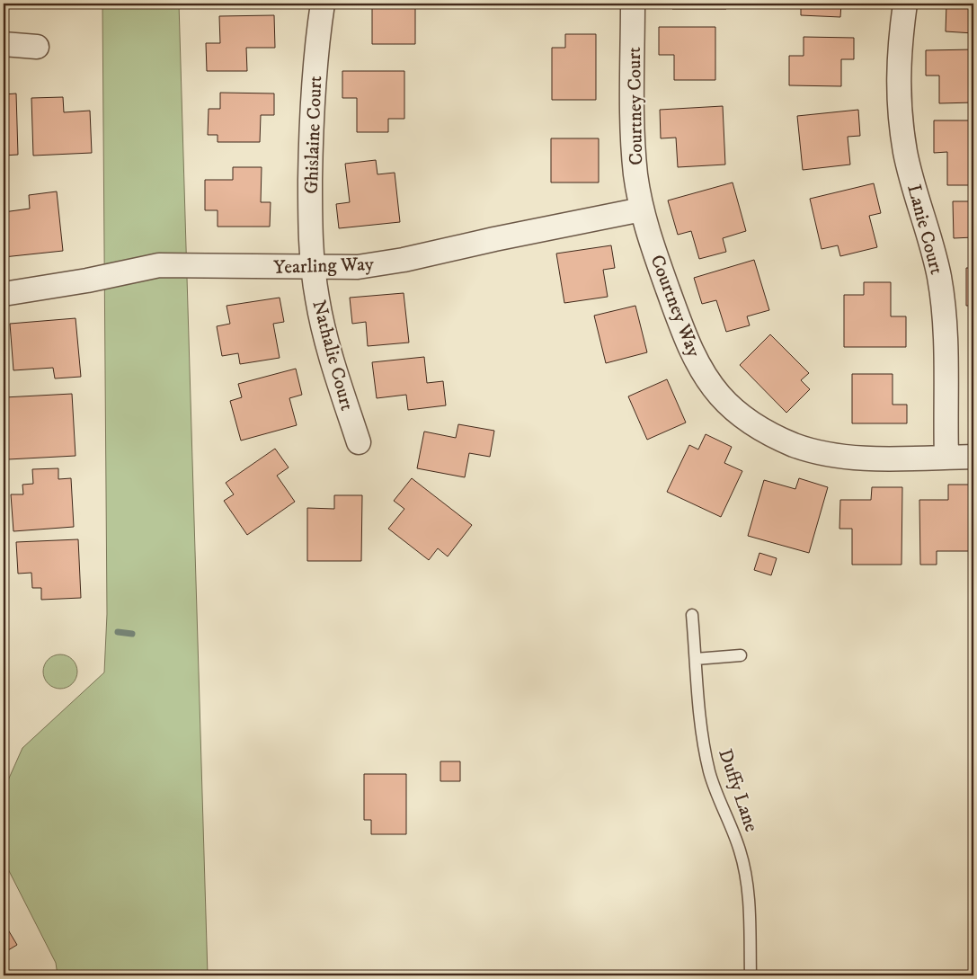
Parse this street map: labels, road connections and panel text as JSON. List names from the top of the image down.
{
  "streets": {
    "street": [
      "Courtney Court",
      "Ghislaine Court",
      "Lanie Court",
      "Yearling Way",
      "Courtney Way",
      "Nathalie Court"
    ],
    "lane": ["Duffy Lane"]
  },
  "crossings": [
    ["Courtney Court", "Yearling Way"],
    ["Courtney Court", "Courtney Way"],
    ["Ghislaine Court", "Yearling Way"],
    ["Ghislaine Court", "Nathalie Court"],
    ["Lanie Court", "Courtney Way"],
    ["Yearling Way", "Courtney Way"],
    ["Yearling Way", "Nathalie Court"]
  ]
}
